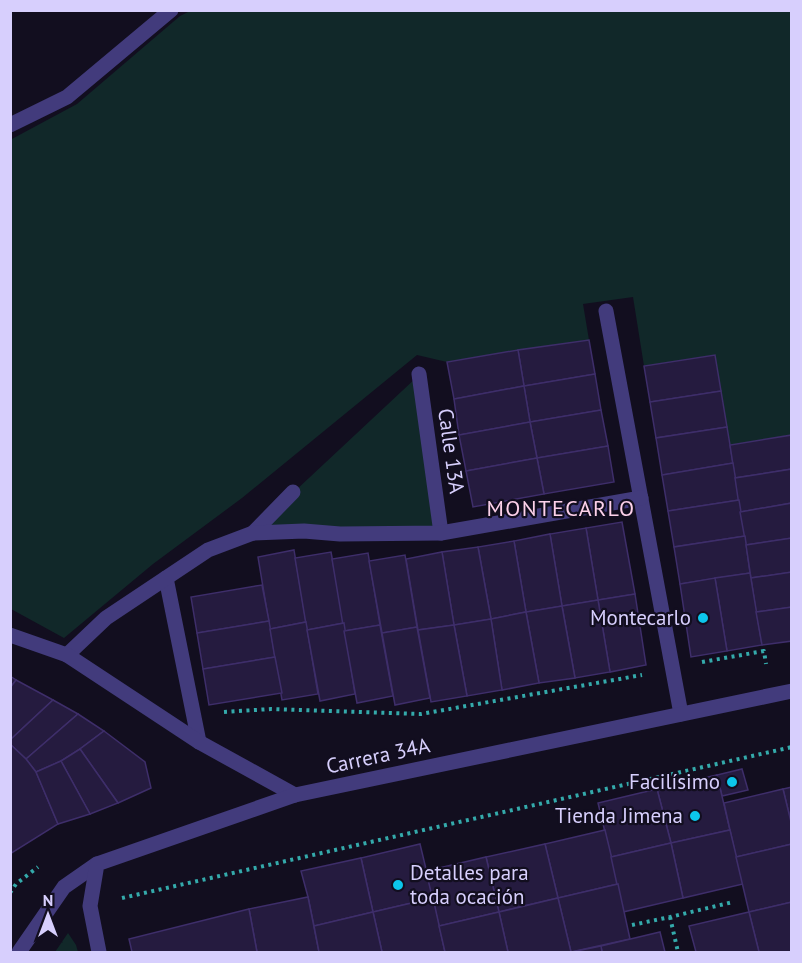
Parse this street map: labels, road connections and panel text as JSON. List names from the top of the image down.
{
  "streets": {
    "street": ["Calle 13A", "Carrera 34A"]
  },
  "districts": ["MONTECARLO"],
  "places": [
    "Montecarlo",
    "Facilísimo",
    "Tienda Jimena",
    "Detalles para toda ocación"
  ],
  "north": "top"
}
